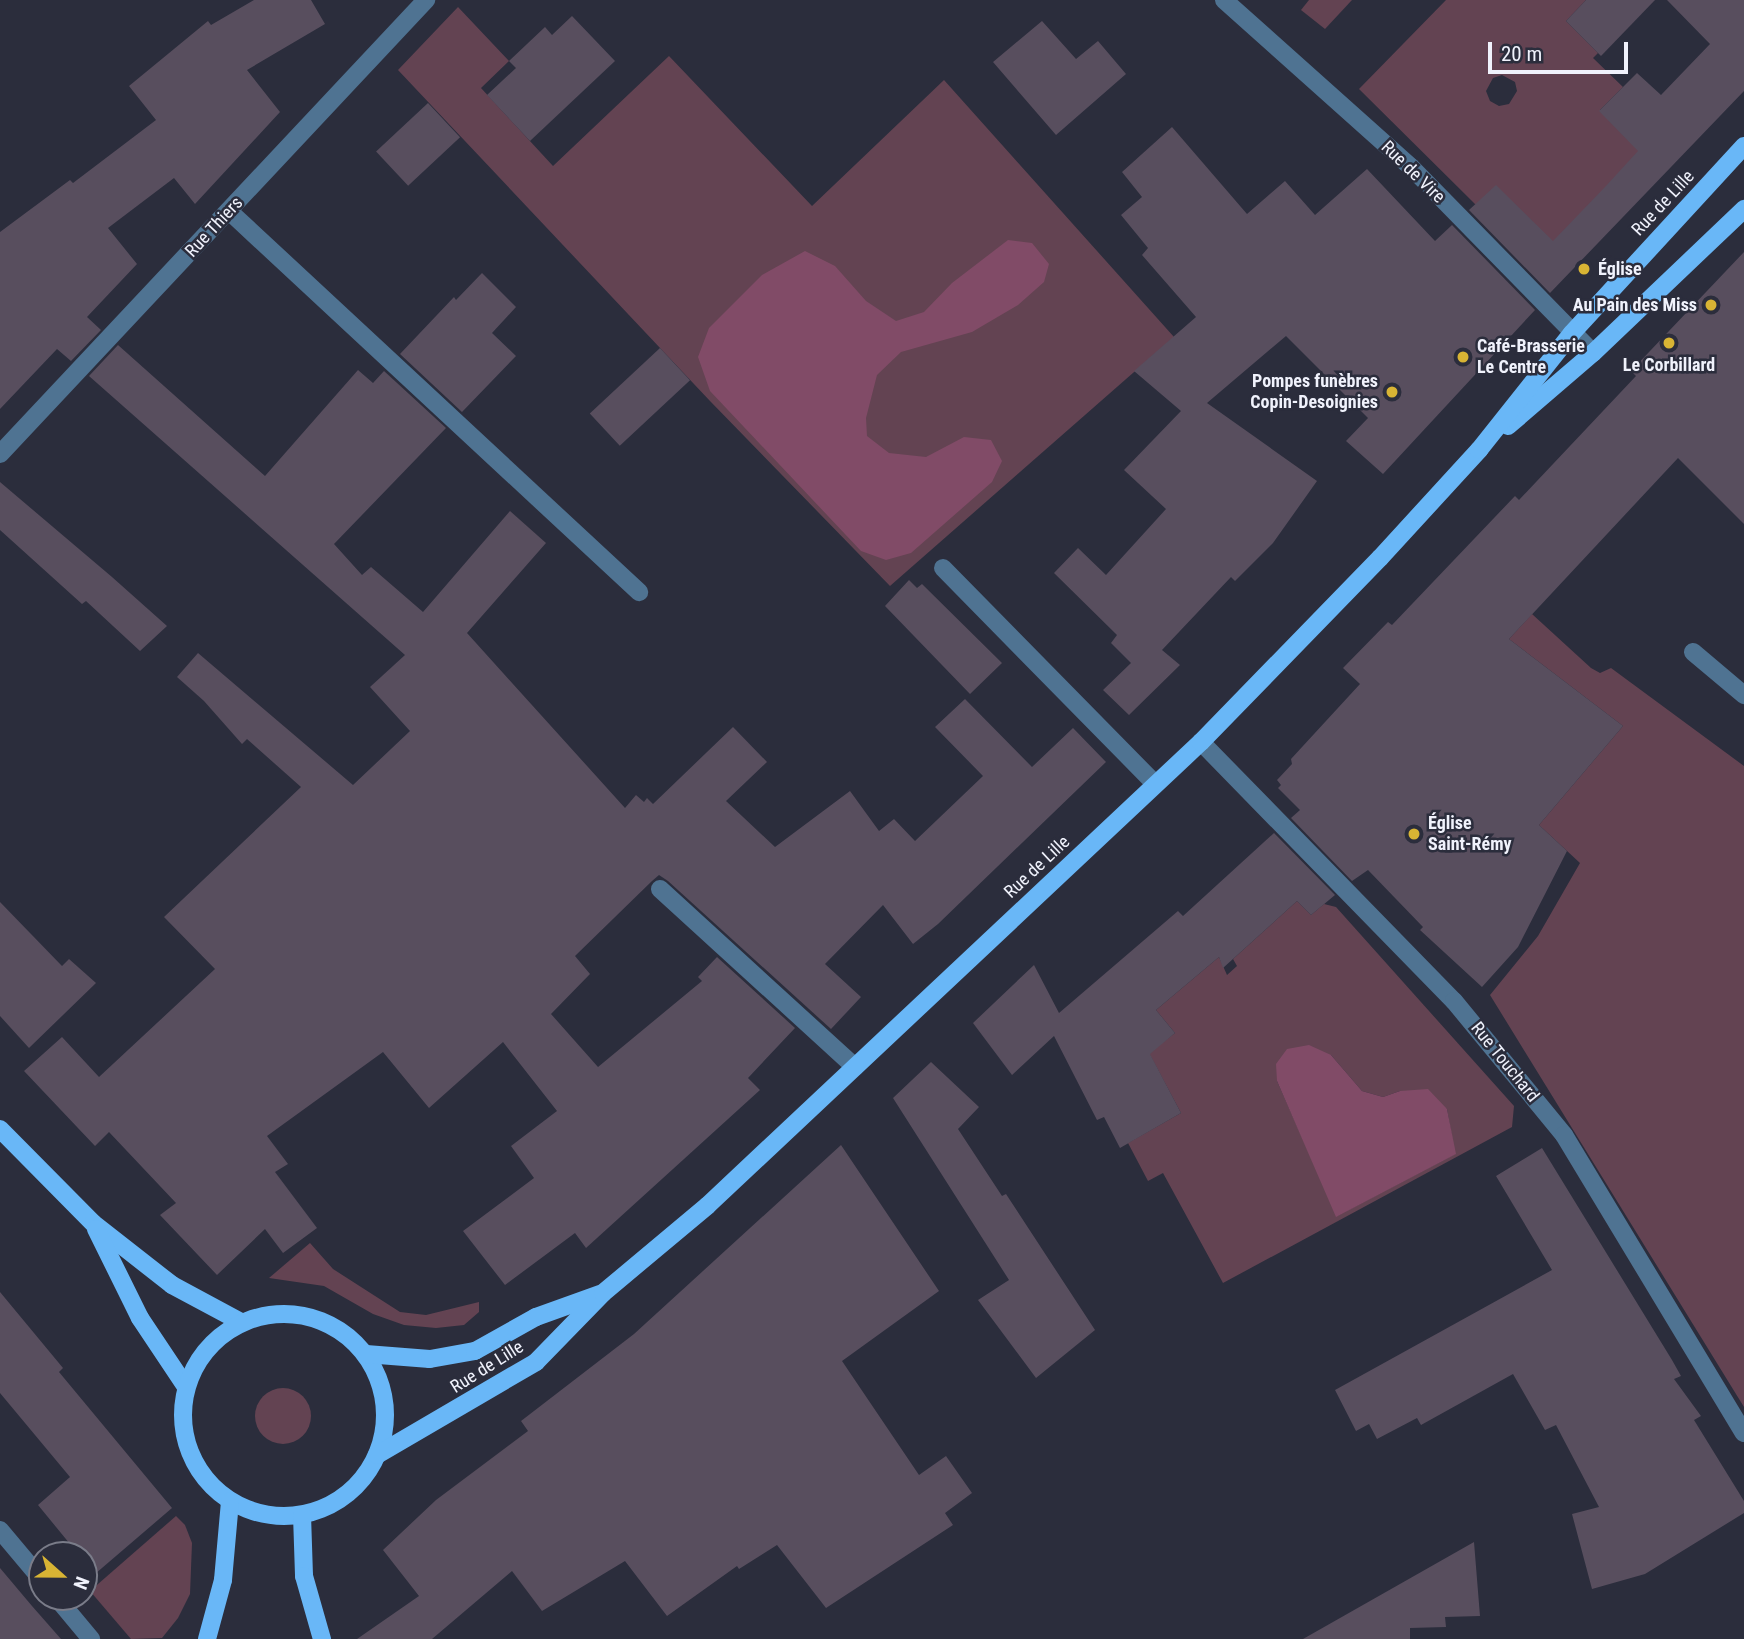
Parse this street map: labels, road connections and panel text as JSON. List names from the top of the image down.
{
  "streets": {
    "main road": ["Rue de Lille"],
    "street": ["Rue de Vire", "Rue Thiers", "Rue Touchard"]
  },
  "crossings": [
    ["Rue de Vire", "Rue de Lille"],
    ["Rue de Lille", "Rue Touchard"]
  ],
  "places": [
    "Église",
    "Au Pain des Miss",
    "Le Corbillard",
    "Café-Brasserie Le Centre",
    "Pompes funèbres Copin-Desoignies",
    "Église Saint-Rémy"
  ],
  "scale_bar": "20 m",
  "north": "right"
}
